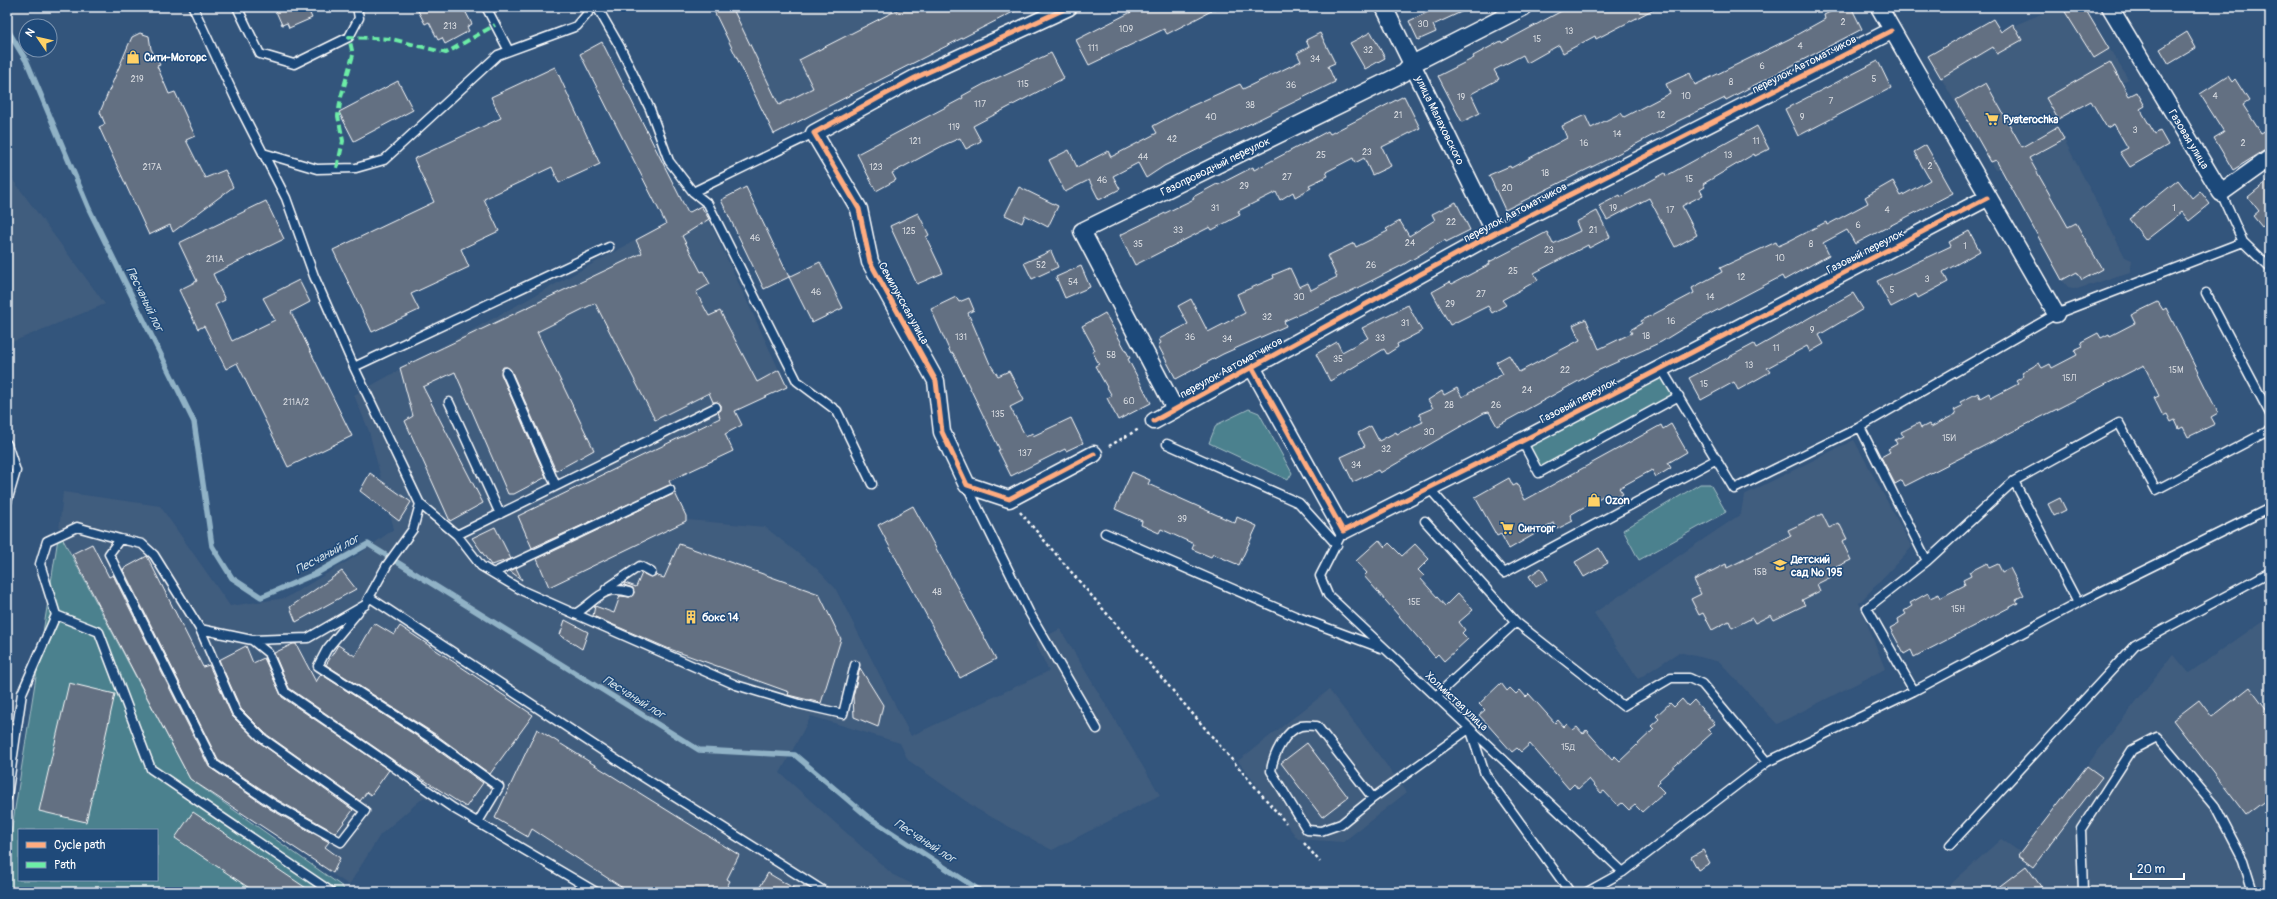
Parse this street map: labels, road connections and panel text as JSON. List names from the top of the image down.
{
  "streets": {
    "street": [
      "переулок Автоматчиков",
      "улица Малаховского",
      "Газовая улица",
      "Газопроводный переулок",
      "Газовый переулок",
      "Семилукская улица"
    ],
    "lane": ["Холмистая улица"]
  },
  "crossings": [
    ["переулок Автоматчиков", "улица Малаховского"],
    ["переулок Автоматчиков", "Газопроводный переулок"],
    ["улица Малаховского", "Газопроводный переулок"],
    ["Газовый переулок", "Холмистая улица"]
  ],
  "water": ["Песчаный лог"],
  "places": {
    "shop": ["Сити-Моторс", "Ozon"],
    "supermarket": ["Pyaterochka", "Синторг"],
    "school or university": ["Детский сад № 195"],
    "building": ["бокс 14"]
  },
  "house_numbers": [
    "2",
    "30",
    "213",
    "109",
    "13",
    "15",
    "4",
    "111",
    "32",
    "34",
    "6",
    "219",
    "5",
    "8",
    "115",
    "36",
    "10",
    "4",
    "19",
    "7",
    "117",
    "38",
    "21",
    "12",
    "40",
    "9",
    "119",
    "3",
    "14",
    "42",
    "121",
    "11",
    "16",
    "2",
    "23",
    "25",
    "13",
    "44",
    "2",
    "217А",
    "123",
    "18",
    "27",
    "15",
    "46",
    "29",
    "20",
    "31",
    "19",
    "1",
    "17",
    "4",
    "22",
    "6",
    "33",
    "21",
    "125",
    "46",
    "24",
    "35",
    "8",
    "1",
    "23",
    "10",
    "211А",
    "52",
    "26",
    "25",
    "12",
    "3",
    "54",
    "5",
    "46",
    "27",
    "30",
    "14",
    "29",
    "32",
    "16",
    "31",
    "9",
    "18",
    "131",
    "36",
    "33",
    "34",
    "11",
    "58",
    "35",
    "13",
    "22",
    "15М",
    "15Л",
    "15",
    "24",
    "60",
    "211А/2",
    "28",
    "26",
    "135",
    "30",
    "15И",
    "32",
    "137",
    "34",
    "39",
    "15В",
    "48",
    "15Е",
    "15Н",
    "15Д"
  ],
  "legend": ["Cycle path", "Path"],
  "scale_bar": "20 m",
  "north": "top left"
}
